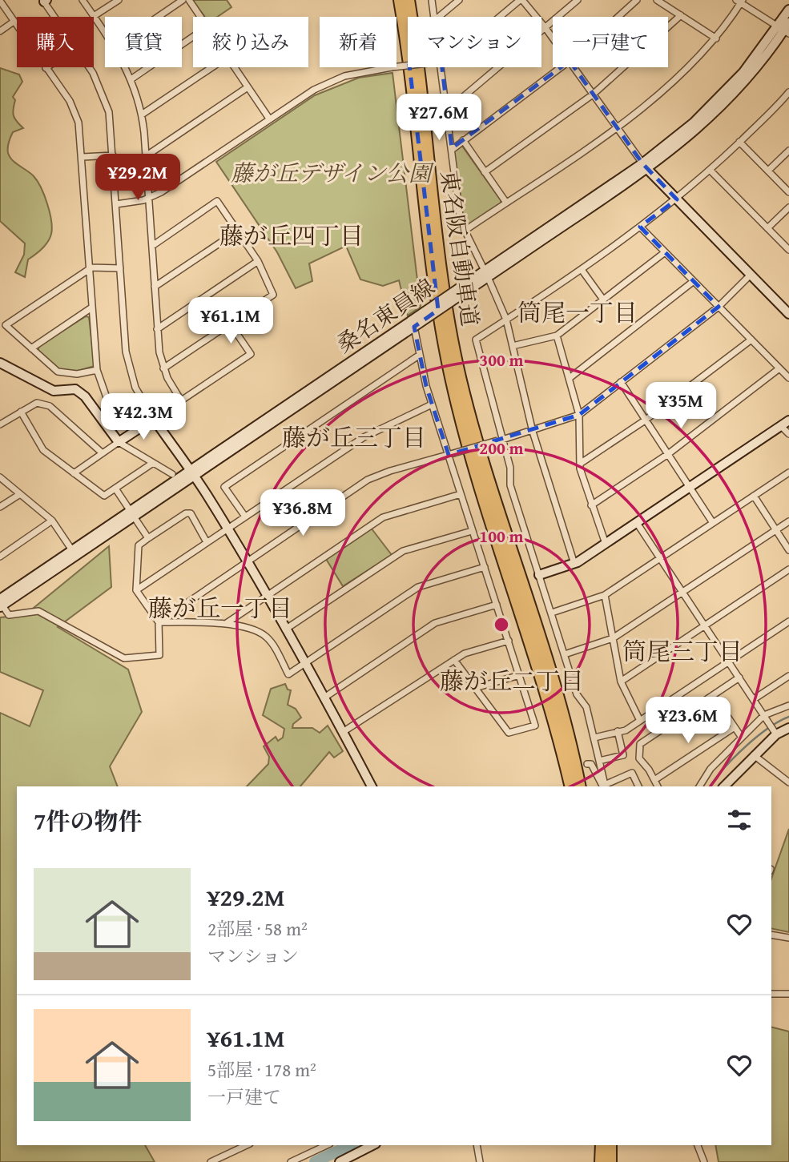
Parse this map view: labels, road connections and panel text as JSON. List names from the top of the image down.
{
  "streets": {
    "highway": ["東名阪自動車道"],
    "main road": ["桑名東員線"]
  },
  "districts": [
    "藤が丘四丁目",
    "筒尾一丁目",
    "藤が丘三丁目",
    "藤が丘一丁目",
    "筒尾三丁目",
    "藤が丘二丁目"
  ],
  "parks": ["藤が丘デザイン公園"],
  "page": {
    "chip": [
      "購入",
      "賃貸",
      "絞り込み",
      "新着",
      "マンション",
      "一戸建て"
    ],
    "price": [
      "¥27.6M",
      "¥29.2M",
      "¥61.1M",
      "¥35M",
      "¥42.3M",
      "¥36.8M",
      "¥23.6M"
    ],
    "heading": "7件の物件",
    "list": [
      {
        "name": "¥29.2M",
        "note": "2部屋 · 58 m² · マンション"
      },
      {
        "name": "¥61.1M",
        "note": "5部屋 · 178 m² · 一戸建て"
      }
    ]
  },
  "rings": ["300 m", "200 m", "100 m"]
}
